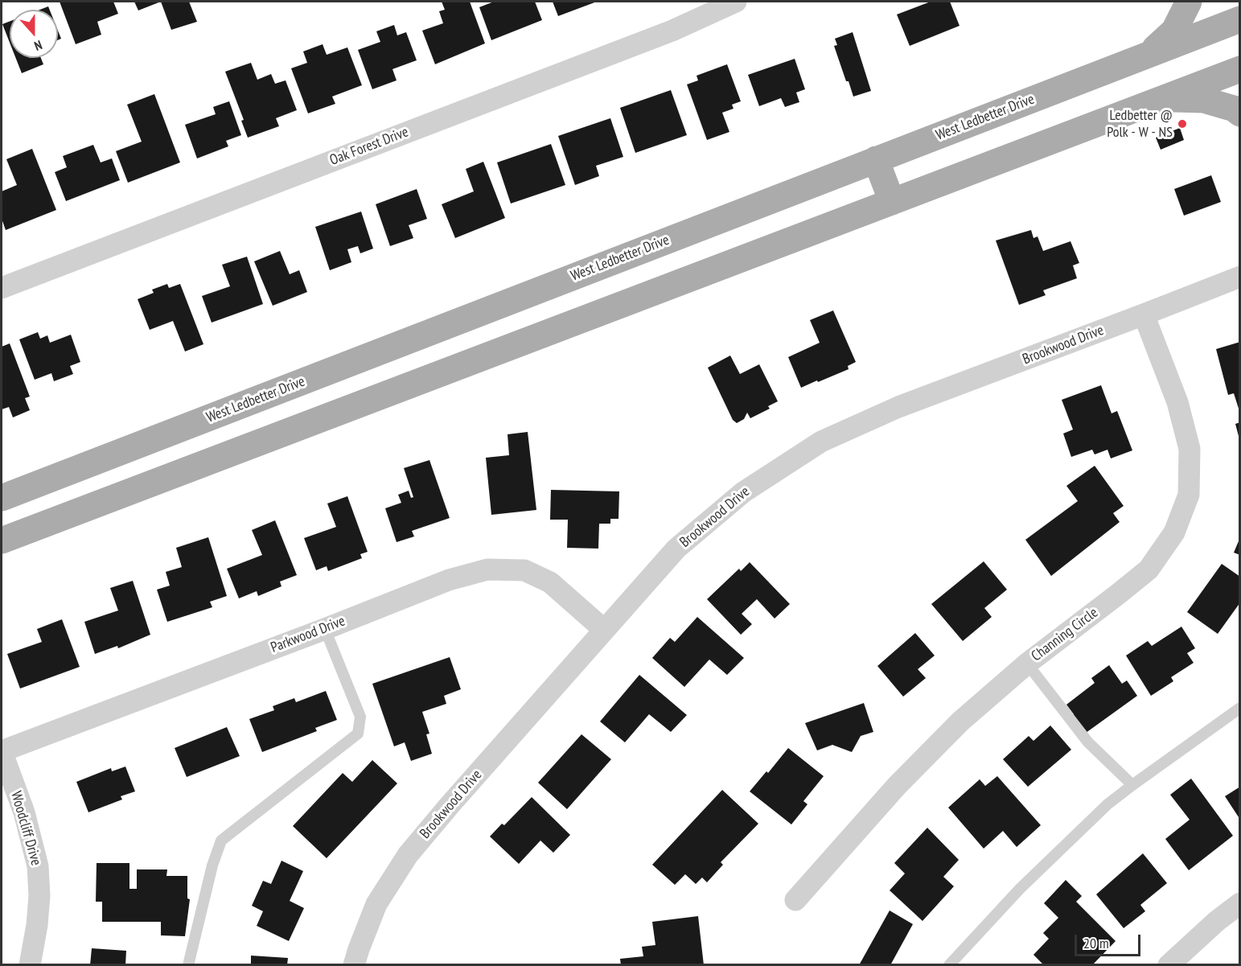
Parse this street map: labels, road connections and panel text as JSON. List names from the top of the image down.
{
  "streets": {
    "main road": ["West Ledbetter Drive"],
    "street": [
      "Oak Forest Drive",
      "Brookwood Drive",
      "Parkwood Drive",
      "Channing Circle",
      "Woodcliff Drive"
    ]
  },
  "crossings": [
    ["Brookwood Drive", "Parkwood Drive"],
    ["Brookwood Drive", "Channing Circle"],
    ["Parkwood Drive", "Woodcliff Drive"]
  ],
  "places": ["Ledbetter @ Polk - W - NS"],
  "scale_bar": "20 m",
  "north": "bottom"
}
